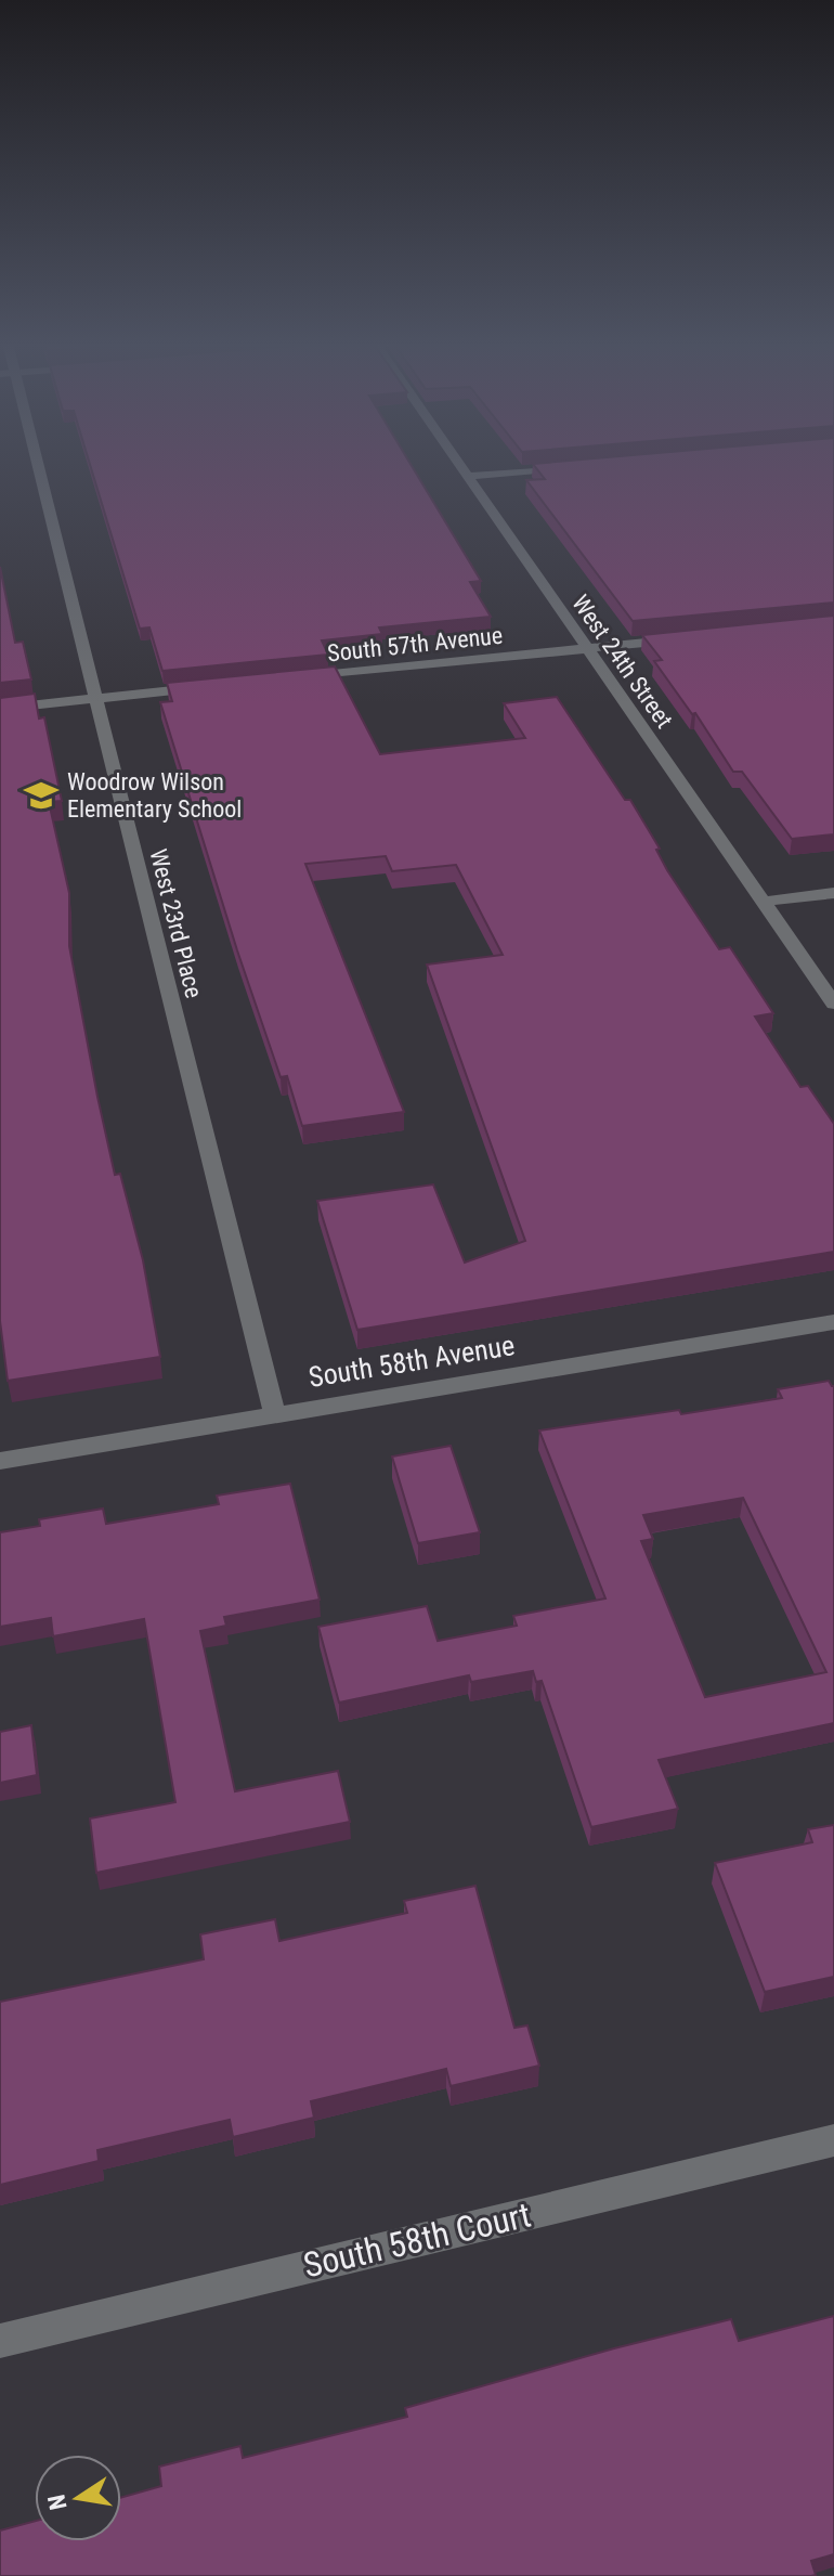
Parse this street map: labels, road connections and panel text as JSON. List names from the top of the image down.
{
  "streets": {
    "street": [
      "South 57th Avenue",
      "West 24th Street",
      "West 23rd Place",
      "South 58th Avenue",
      "South 58th Court"
    ]
  },
  "crossings": [
    ["South 57th Avenue", "West 24th Street"],
    ["West 23rd Place", "South 58th Avenue"]
  ],
  "places": {
    "school or university": ["Woodrow Wilson Elementary School"]
  },
  "north": "left"
}
